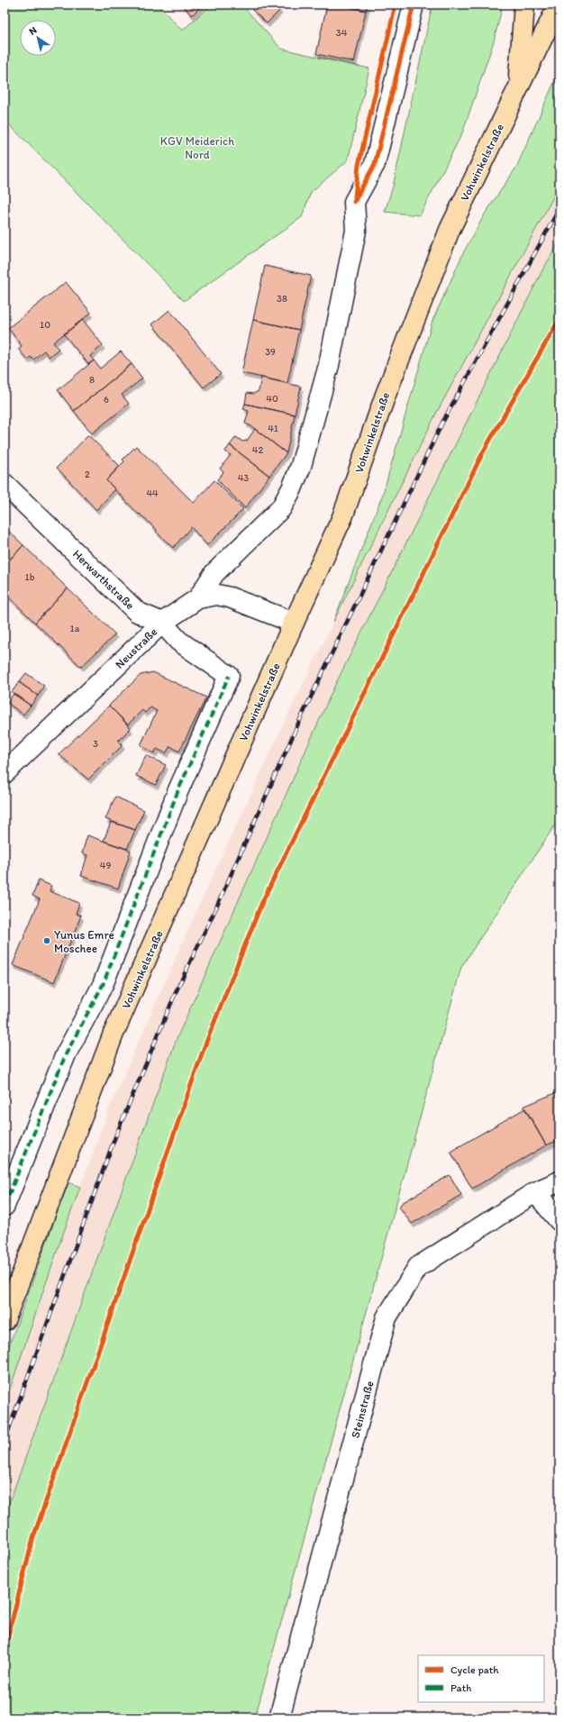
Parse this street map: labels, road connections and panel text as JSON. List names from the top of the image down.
{
  "streets": {
    "main road": ["Vohwinkelstraße"],
    "street": ["Herwarthstraße", "Neustraße", "Steinstraße"]
  },
  "crossings": [
    ["Vohwinkelstraße", "Neustraße"],
    ["Herwarthstraße", "Neustraße"]
  ],
  "parks": ["KGV Meiderich Nord"],
  "places": ["Yunus Emre Moschee"],
  "house_numbers": [
    "34",
    "38",
    "10",
    "39",
    "8",
    "40",
    "6",
    "41",
    "42",
    "2",
    "43",
    "44",
    "1b",
    "1a",
    "3",
    "49"
  ],
  "legend": ["Cycle path", "Path"],
  "north": "top left"
}
